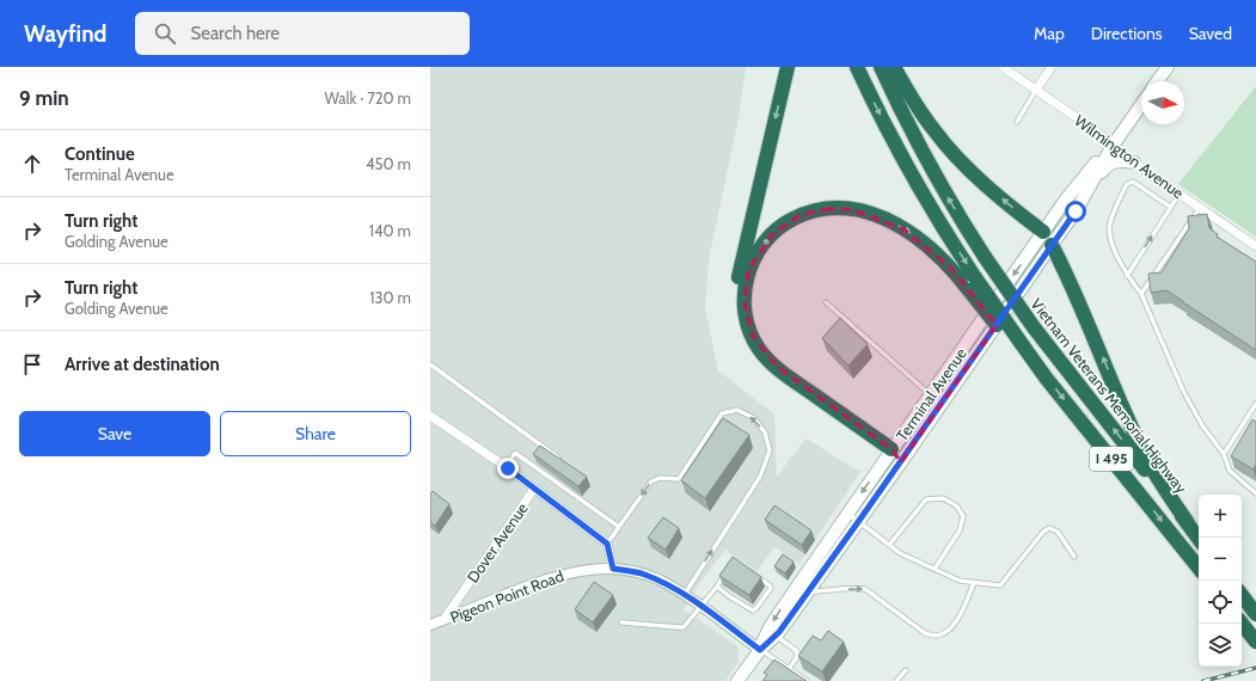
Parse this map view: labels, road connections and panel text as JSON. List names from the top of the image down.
{
  "streets": {
    "highway": ["Vietnam Veterans Memorial Highway", "I 495"],
    "main road": ["Terminal Avenue"],
    "street": ["Wilmington Avenue", "Dover Avenue", "Pigeon Point Road"]
  },
  "crossings": [
    ["Wilmington Avenue", "Terminal Avenue"],
    ["Terminal Avenue", "Pigeon Point Road"],
    ["Dover Avenue", "Pigeon Point Road"]
  ],
  "north": "right",
  "page": {
    "header": "Wayfind",
    "search": "Search here",
    "nav": ["Map", "Directions", "Saved"],
    "heading": ["9 min", "Walk · 720 m"],
    "list": [
      ["Continue", "Terminal Avenue", "450 m"],
      ["Turn right", "Golding Avenue", "140 m"],
      ["Turn right", "Golding Avenue", "130 m"],
      "Arrive at destination"
    ],
    "buttons": ["Save", "Share"],
    "map_buttons": ["+", "−"]
  }
}
